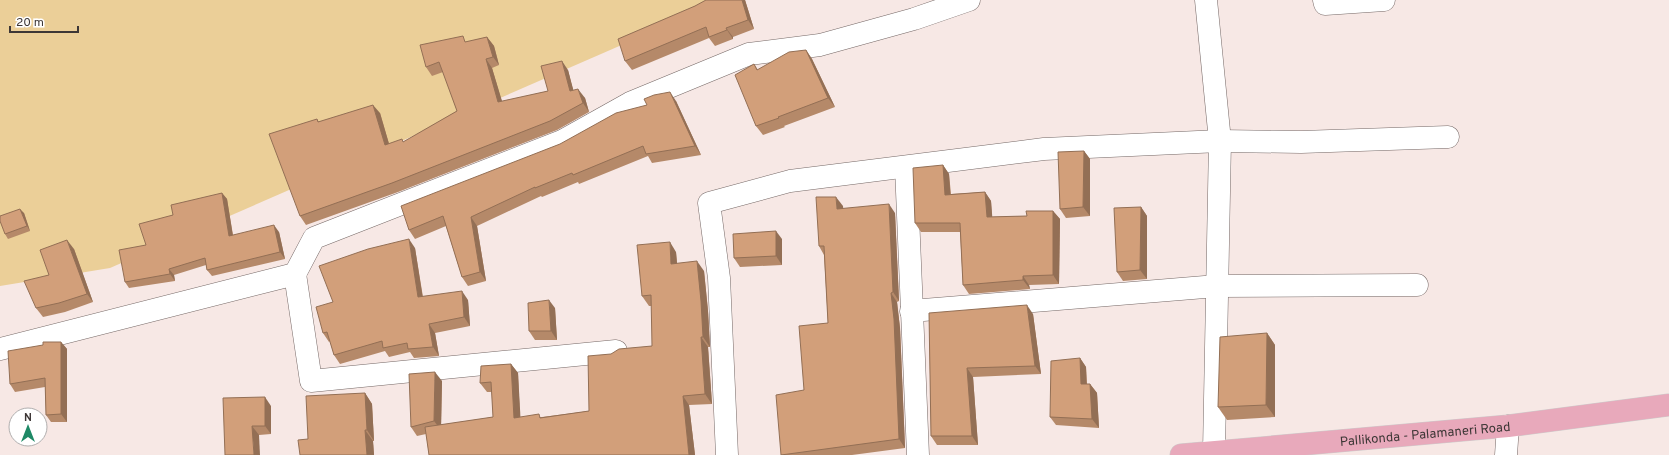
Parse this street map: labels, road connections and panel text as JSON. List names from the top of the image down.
{
  "streets": {
    "main road": ["Pallikonda - Palamaneri Road"]
  },
  "scale_bar": "20 m",
  "north": "top"
}
